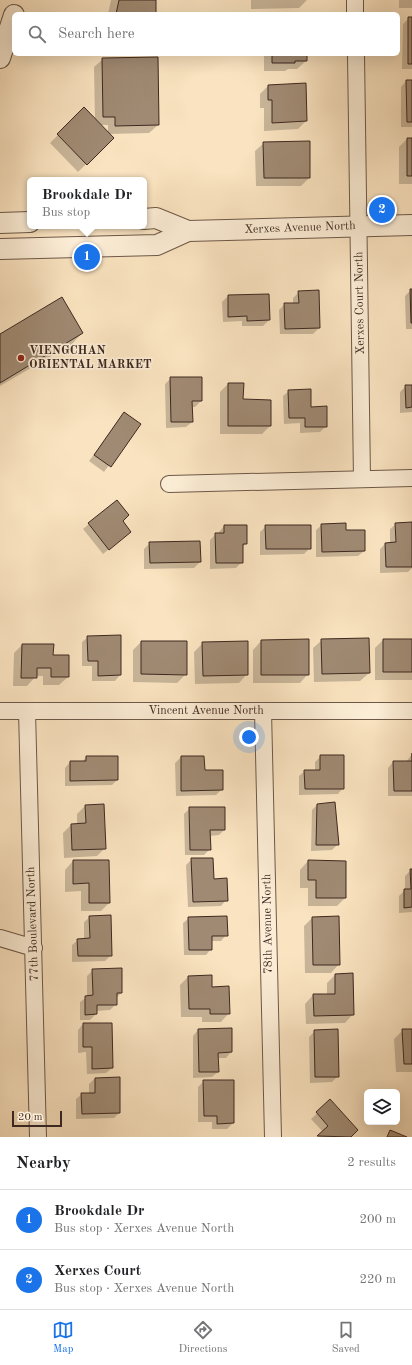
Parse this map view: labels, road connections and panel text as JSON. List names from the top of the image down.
{
  "streets": {
    "street": [
      "Xerxes Avenue North",
      "Xerxes Court North",
      "Vincent Avenue North",
      "77th Boulevard North",
      "78th Avenue North"
    ]
  },
  "crossings": [
    ["Xerxes Avenue North", "Xerxes Court North"],
    ["Vincent Avenue North", "77th Boulevard North"],
    ["Vincent Avenue North", "78th Avenue North"]
  ],
  "places": ["VIENGCHAN ORIENTAL MARKET"],
  "scale_bar": "20 m",
  "page": {
    "search": "Search here",
    "popup": ["Brookdale Dr", "Bus stop"],
    "pins": ["2", "1"],
    "scale": "20 m",
    "heading": ["Nearby", "2 results"],
    "list": [
      {
        "mark": "1",
        "name": "Brookdale Dr",
        "note": "Bus stop · Xerxes Avenue North",
        "value": "200 m"
      },
      {
        "mark": "2",
        "name": "Xerxes Court",
        "note": "Bus stop · Xerxes Avenue North",
        "value": "220 m"
      }
    ],
    "nav": ["Map", "Directions", "Saved"]
  }
}
